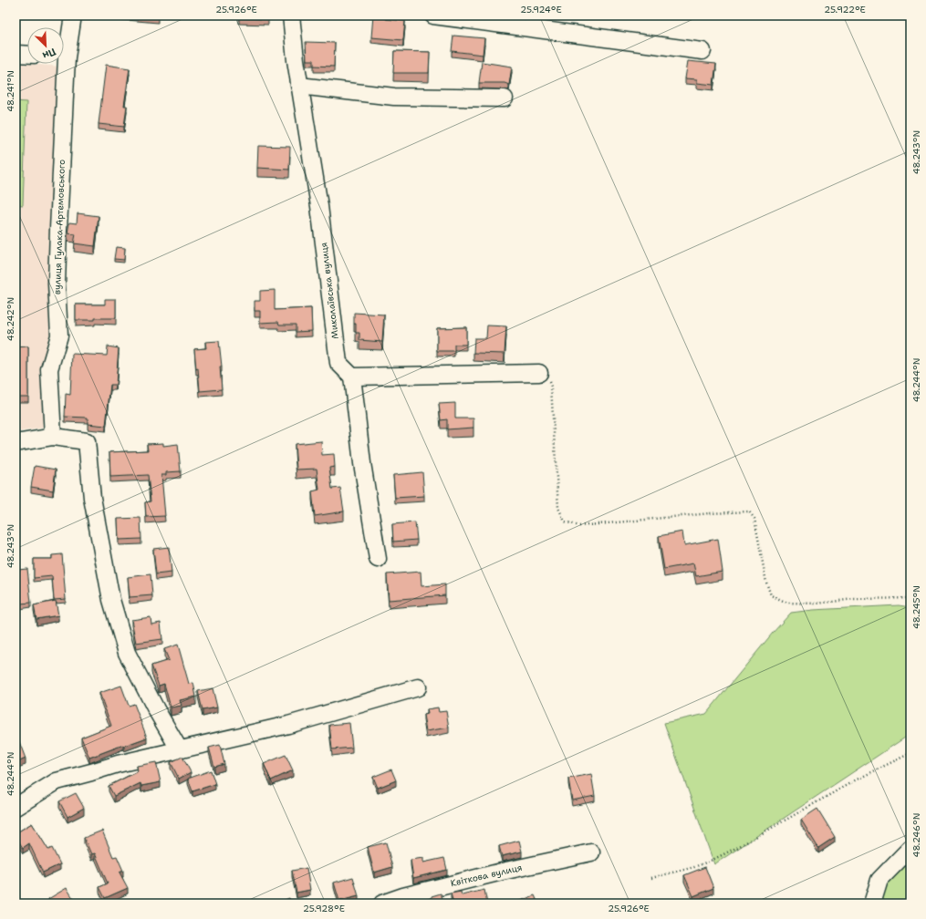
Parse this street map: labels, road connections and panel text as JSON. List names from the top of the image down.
{
  "streets": {
    "street": ["вулиця Гулака-Артемовського", "Миколаївська вулиця", "Квіткова вулиця"]
  },
  "north": "bottom right",
  "coordinates": [
    "25.926°E",
    "25.924°E",
    "25.922°E",
    "48.241°N",
    "48.243°N",
    "48.242°N",
    "48.244°N",
    "48.245°N",
    "48.246°N",
    "25.928°E"
  ]
}
